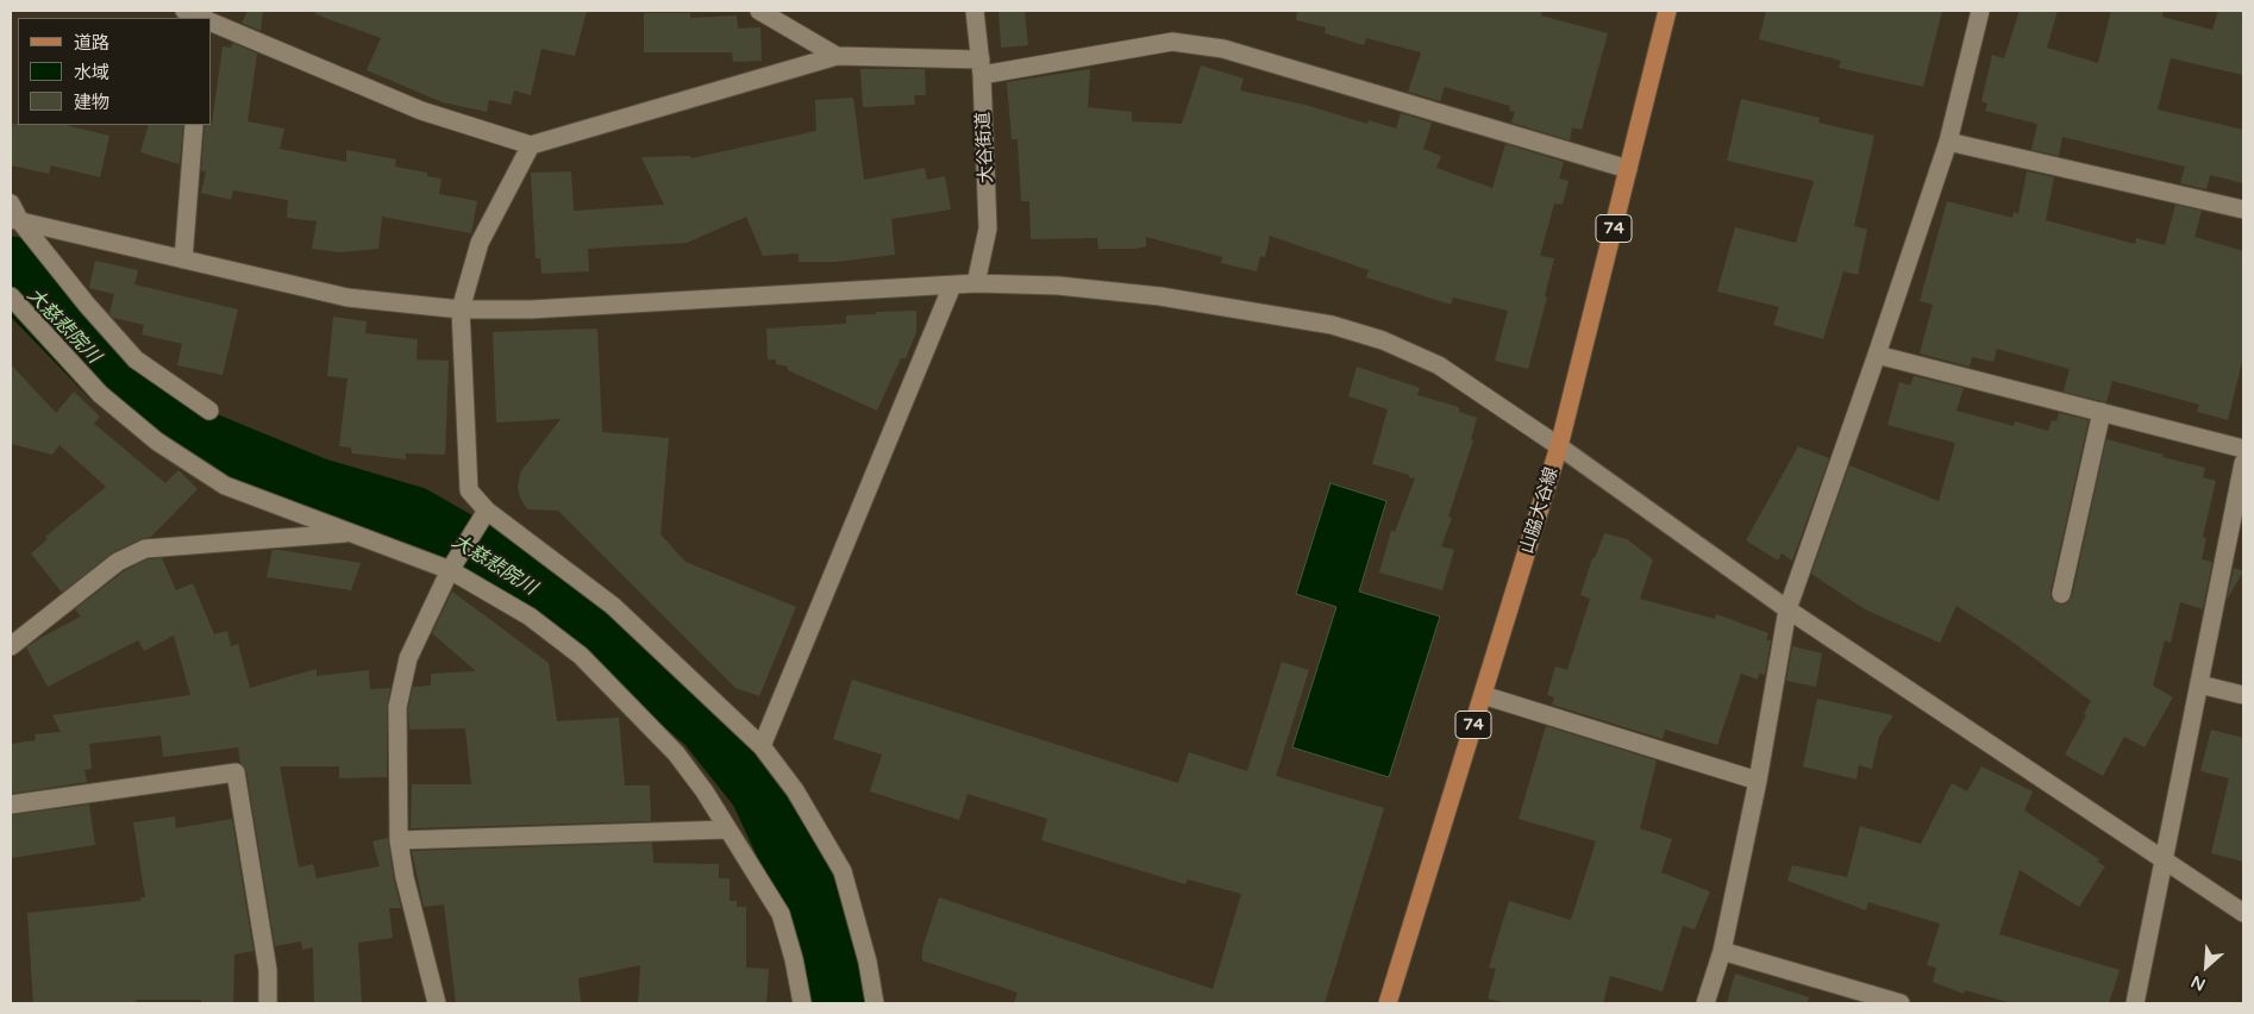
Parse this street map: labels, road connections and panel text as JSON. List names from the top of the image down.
{
  "streets": {
    "main road": ["74", "山脇大谷線"],
    "street": ["大谷街道"]
  },
  "water": ["大慈悲院川"],
  "legend": ["道路", "水域", "建物"],
  "north": "bottom left"
}
